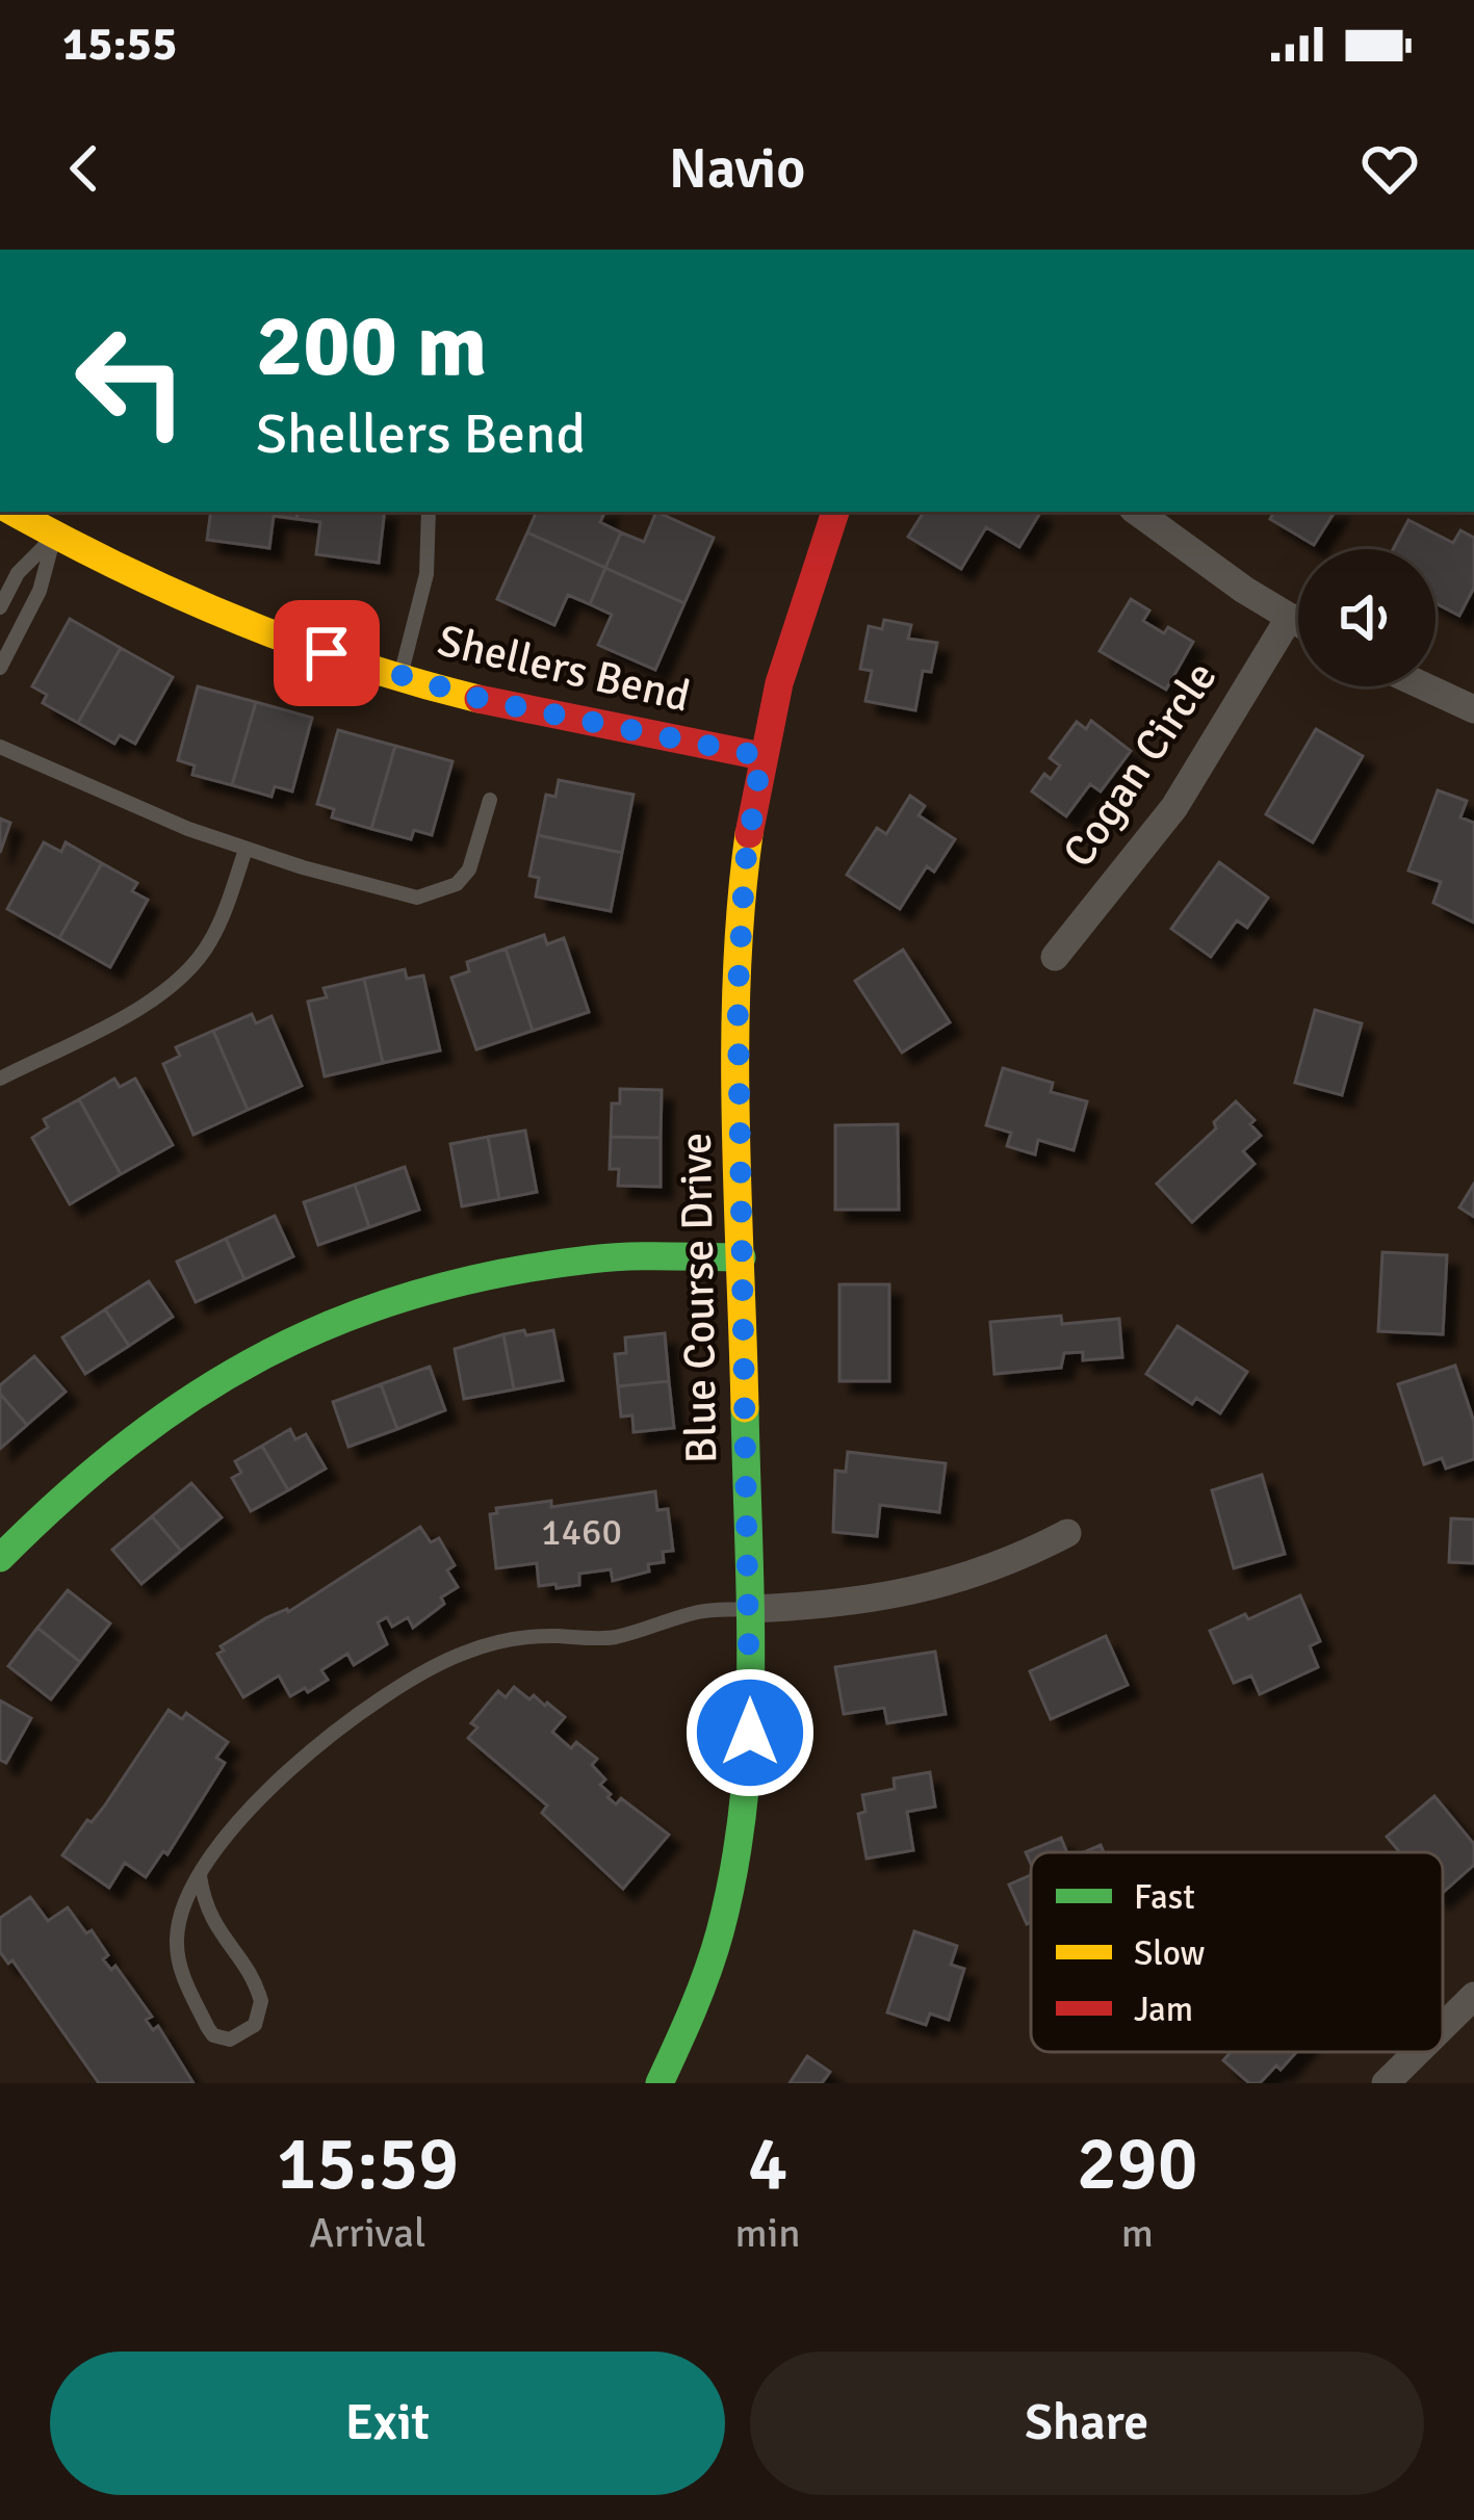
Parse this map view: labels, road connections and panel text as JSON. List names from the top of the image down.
{
  "streets": {
    "street": ["Shellers Bend", "Cogan Circle", "Blue Course Drive"]
  },
  "crossings": [
    ["Shellers Bend", "Blue Course Drive"]
  ],
  "house_numbers": ["1460"],
  "legend": ["Fast", "Slow", "Jam"],
  "page": {
    "status": "15:55",
    "header": "Navio",
    "turn": ["200 m", "Shellers Bend"],
    "eta": [
      "15:59",
      "Arrival",
      "4",
      "min",
      "290",
      "m"
    ],
    "buttons": ["Exit", "Share"]
  }
}
